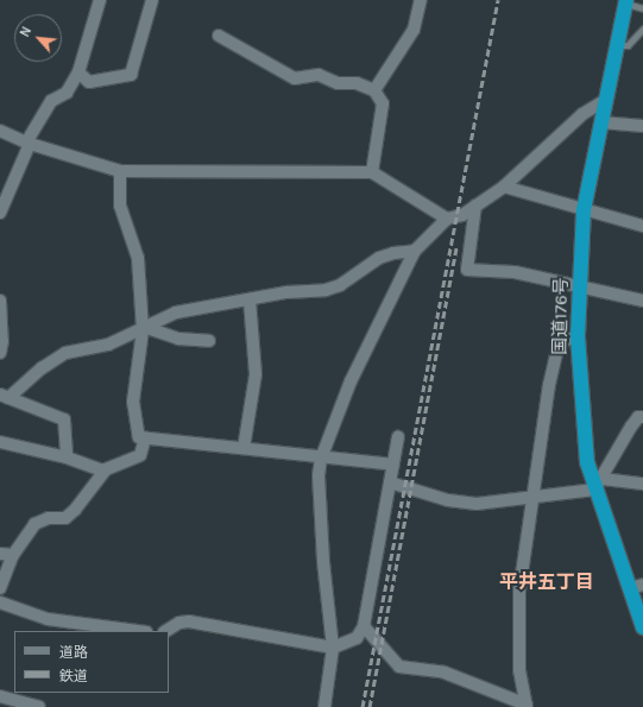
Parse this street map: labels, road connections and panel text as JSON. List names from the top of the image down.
{
  "streets": {
    "highway": ["国道176号"]
  },
  "districts": ["平井五丁目"],
  "legend": ["道路", "鉄道"],
  "north": "top left"
}
